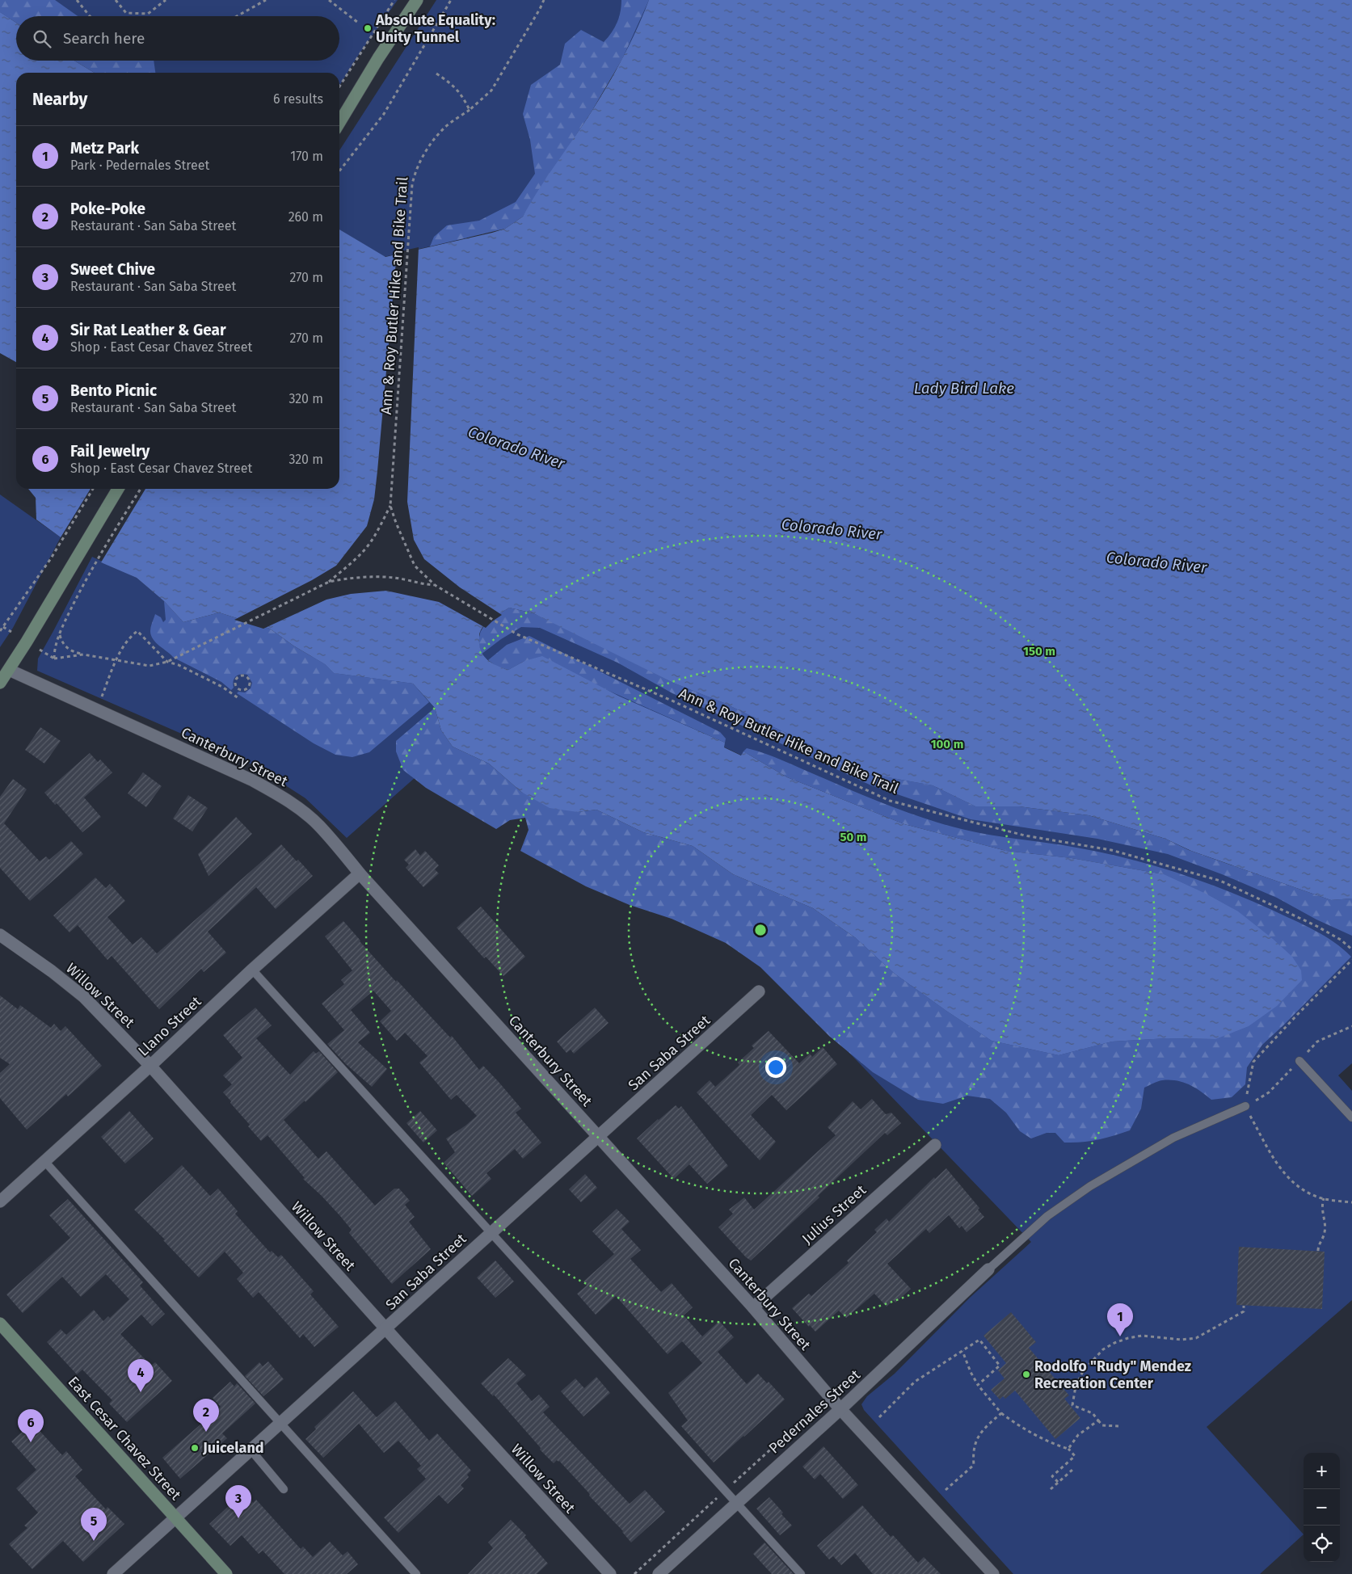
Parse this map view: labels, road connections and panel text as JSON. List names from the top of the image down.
{
  "streets": {
    "main road": ["East Cesar Chavez Street"],
    "street": [
      "Canterbury Street",
      "Willow Street",
      "Llano Street",
      "San Saba Street",
      "Julius Street",
      "Pedernales Street"
    ],
    "path": ["Ann & Roy Butler Hike and Bike Trail"]
  },
  "crossings": [
    ["Canterbury Street", "Llano Street"],
    ["Canterbury Street", "San Saba Street"],
    ["Canterbury Street", "Julius Street"],
    ["Canterbury Street", "Pedernales Street"],
    ["Willow Street", "Llano Street"],
    ["Willow Street", "San Saba Street"],
    ["San Saba Street", "East Cesar Chavez Street"]
  ],
  "water": ["Lady Bird Lake", "Colorado River"],
  "places": ["Absolute Equality: Unity Tunnel", "Rodolfo \"Rudy\" Mendez Recreation Center", "Juiceland"],
  "page": {
    "search": "Search here",
    "heading": ["Nearby", "6 results"],
    "list": [
      {
        "mark": "1",
        "name": "Metz Park",
        "note": "Park · Pedernales Street",
        "value": "170 m"
      },
      {
        "mark": "2",
        "name": "Poke-Poke",
        "note": "Restaurant · San Saba Street",
        "value": "260 m"
      },
      {
        "mark": "3",
        "name": "Sweet Chive",
        "note": "Restaurant · San Saba Street",
        "value": "270 m"
      },
      {
        "mark": "4",
        "name": "Sir Rat Leather & Gear",
        "note": "Shop · East Cesar Chavez Street",
        "value": "270 m"
      },
      {
        "mark": "5",
        "name": "Bento Picnic",
        "note": "Restaurant · San Saba Street",
        "value": "320 m"
      },
      {
        "mark": "6",
        "name": "Fail Jewelry",
        "note": "Shop · East Cesar Chavez Street",
        "value": "320 m"
      }
    ],
    "pins": [
      "1",
      "4",
      "2",
      "6",
      "3",
      "5"
    ],
    "map_buttons": ["+", "−"]
  },
  "rings": ["150 m", "100 m", "50 m"]
}
